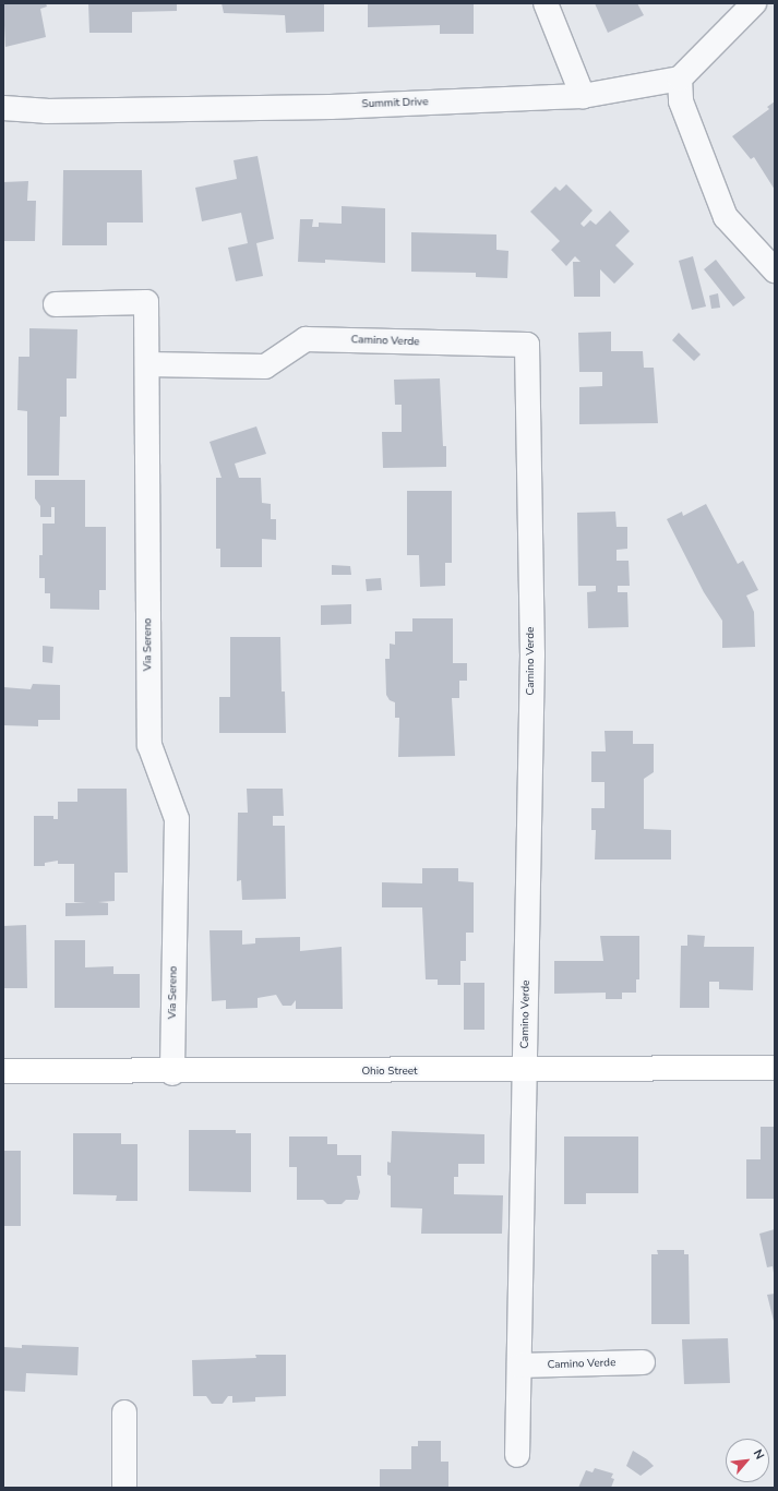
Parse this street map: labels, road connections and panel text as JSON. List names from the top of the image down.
{
  "streets": {
    "street": [
      "Summit Drive",
      "Camino Verde",
      "Via Sereno",
      "Ohio Street"
    ]
  },
  "crossings": [
    ["Camino Verde", "Via Sereno"],
    ["Camino Verde", "Ohio Street"],
    ["Via Sereno", "Ohio Street"]
  ],
  "north": "top right"
}
